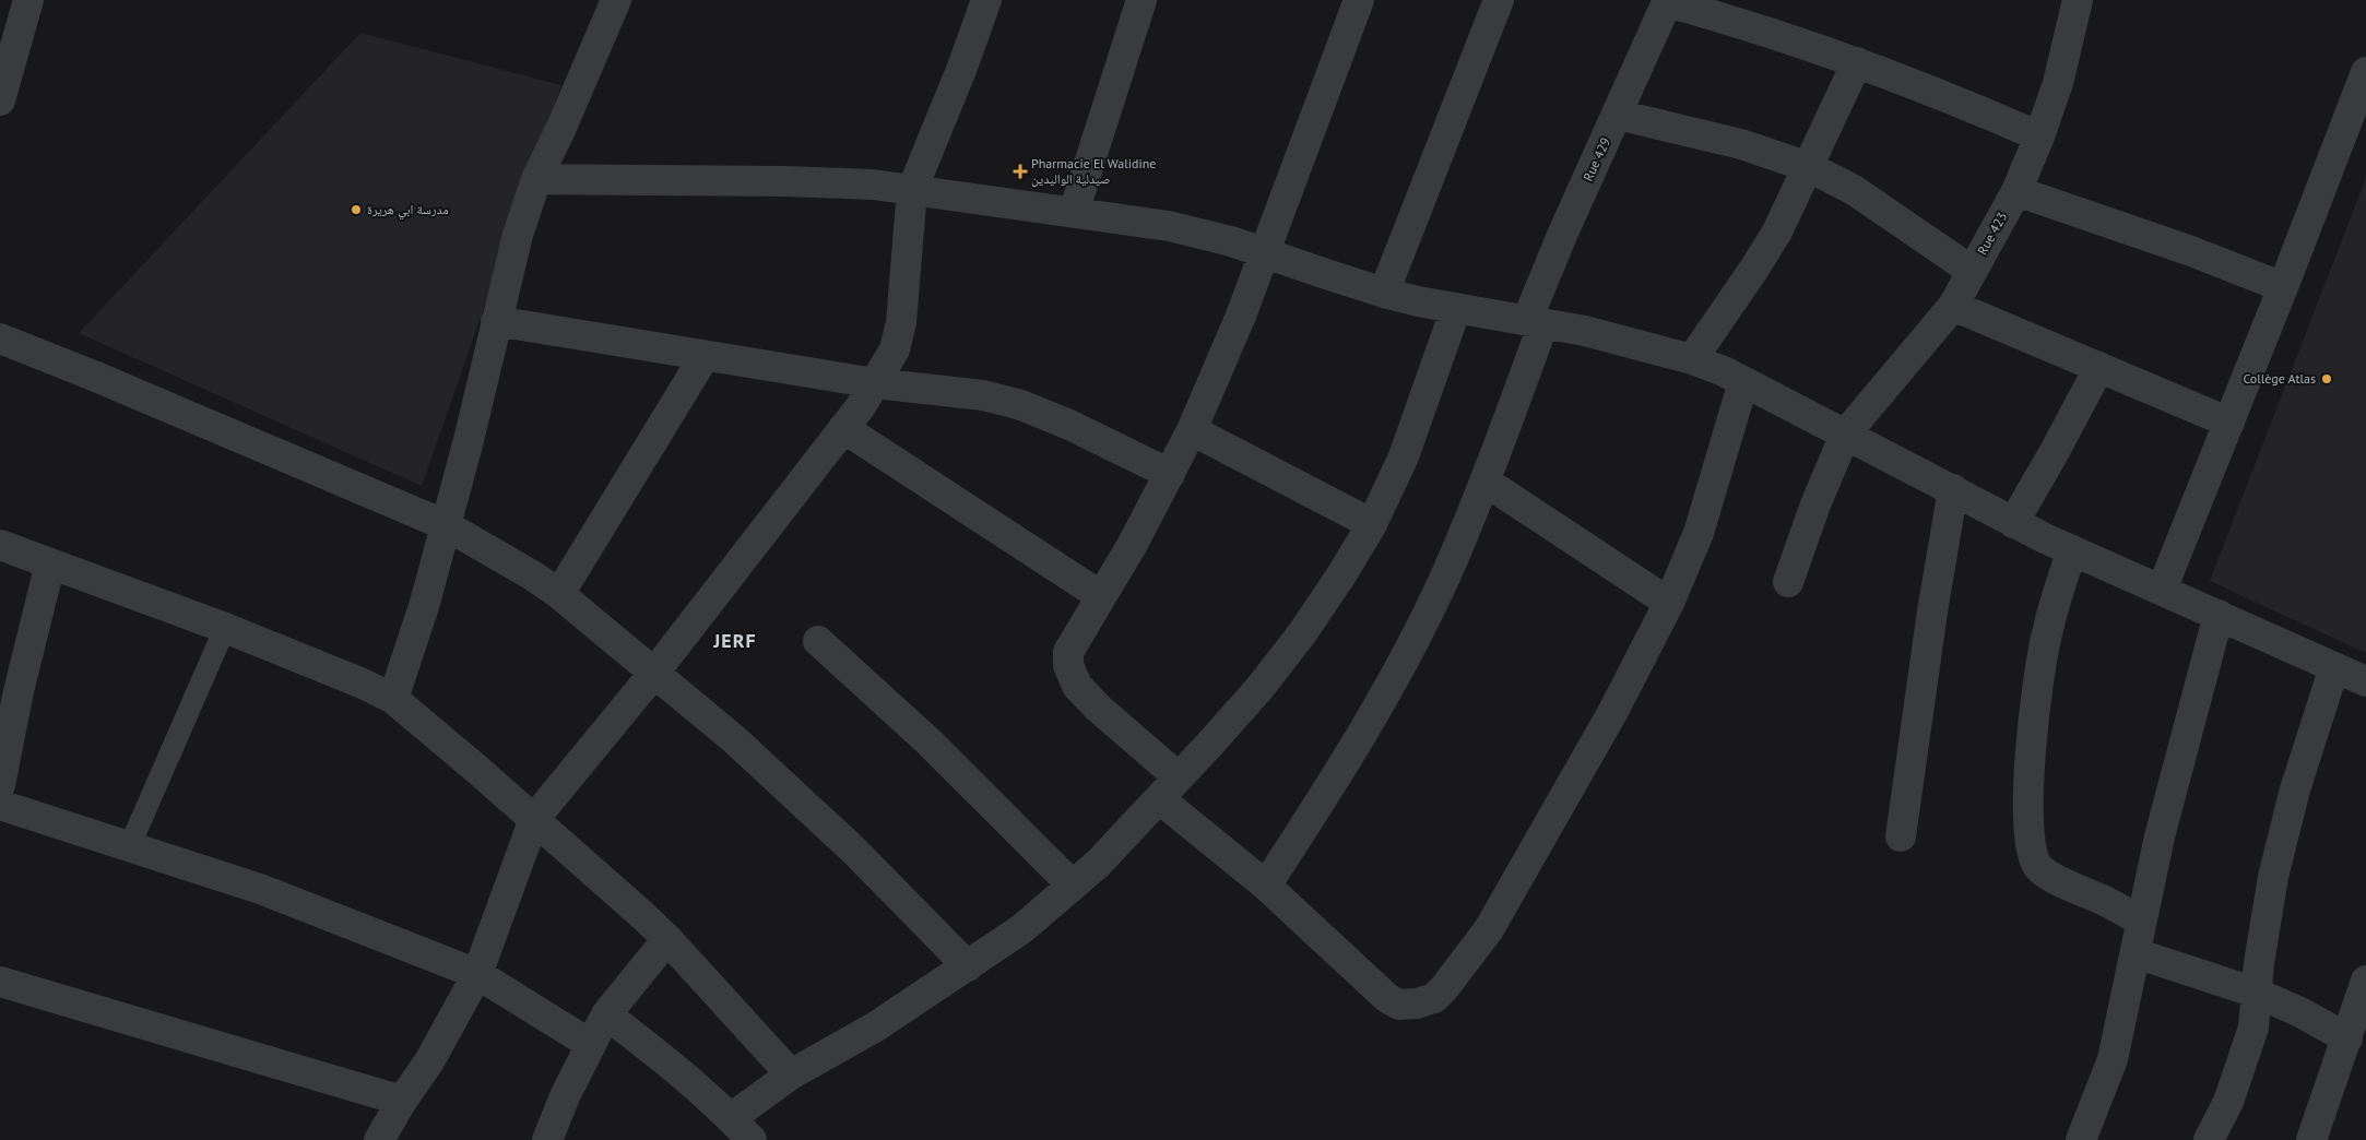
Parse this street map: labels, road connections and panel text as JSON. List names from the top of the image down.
{
  "streets": {
    "street": ["Rue 429", "Rue 423"]
  },
  "districts": ["JERF"],
  "places": {
    "health": ["Pharmacie El Walidine صيدلية الواليدين"],
    "other": ["مدرسة ابي هريرة", "Collège Atlas"]
  }
}
